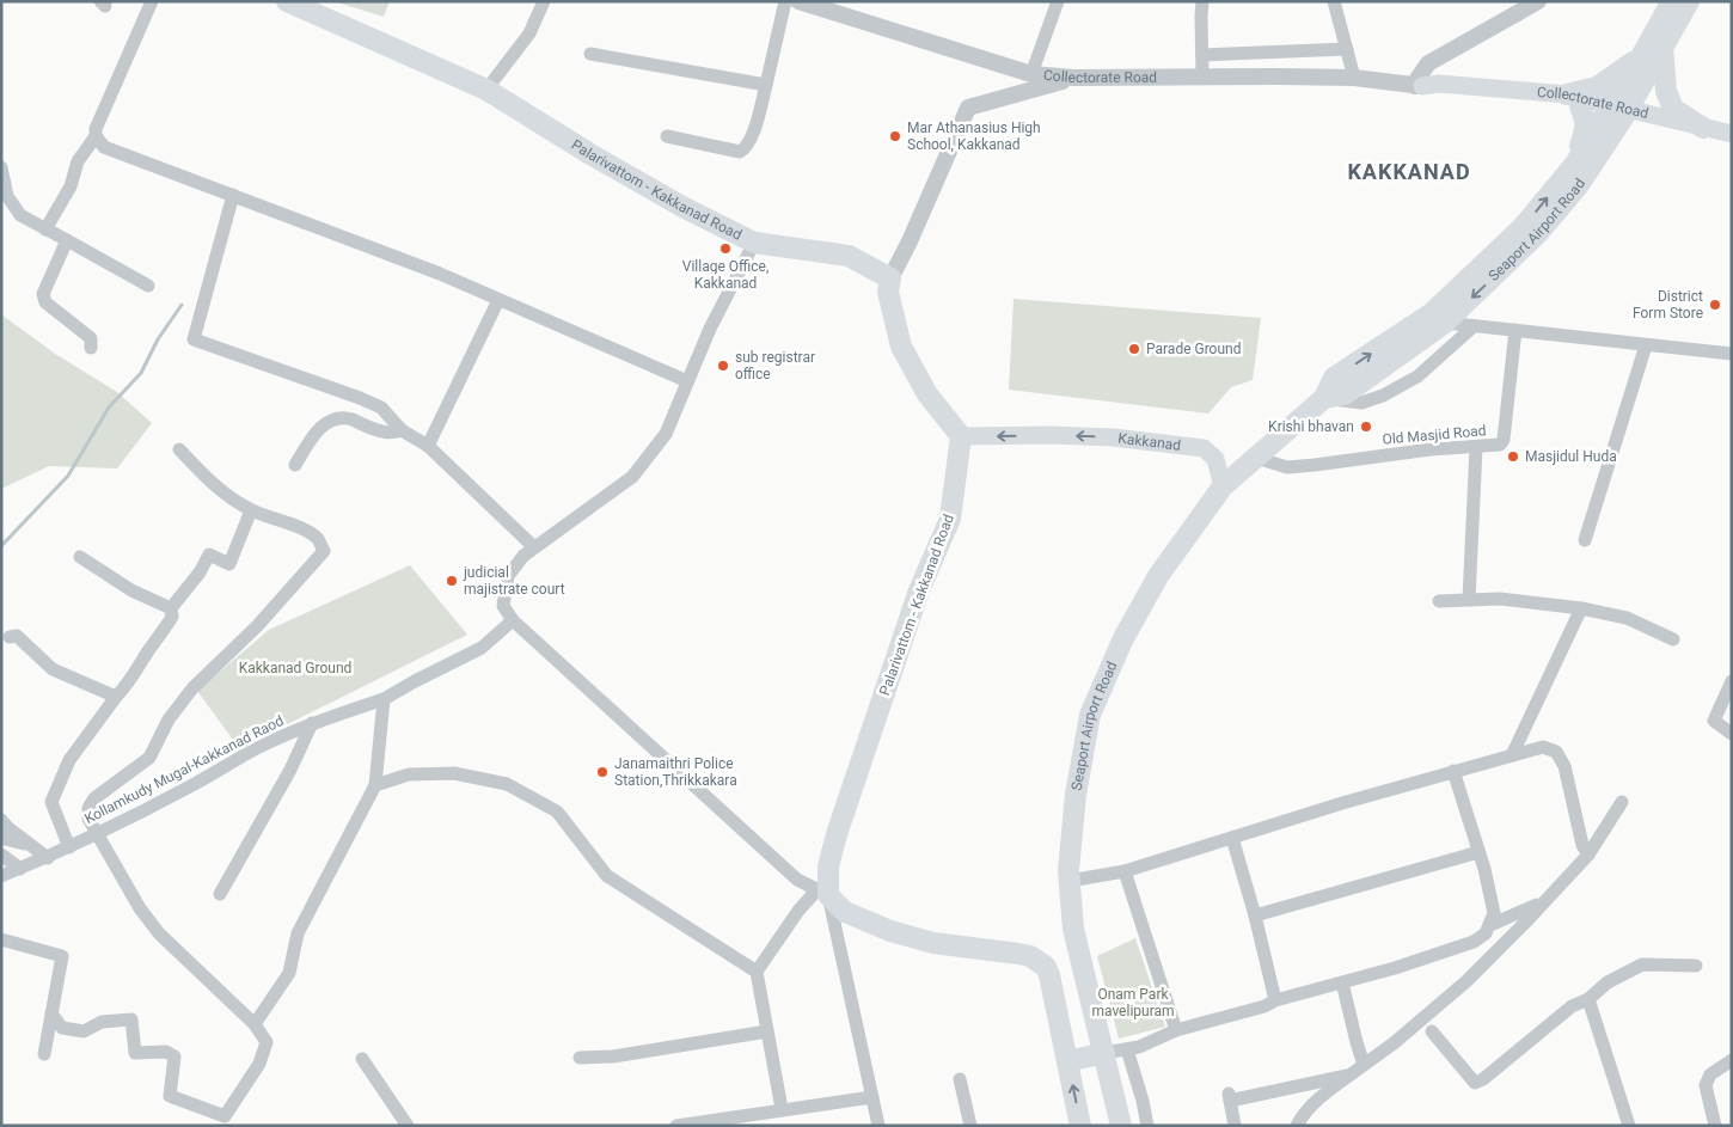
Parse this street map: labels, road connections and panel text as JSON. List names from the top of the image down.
{
  "streets": {
    "main road": [
      "Collectorate Road",
      "Palarivattom - Kakkanad Road",
      "Seaport Airport Road",
      "Kakkanad"
    ],
    "street": ["Old Masjid Road", "Kollamkudy Mugal-Kakkanad Raod"]
  },
  "crossings": [
    ["Collectorate Road", "Seaport Airport Road"],
    ["Palarivattom - Kakkanad Road", "Kakkanad"],
    ["Seaport Airport Road", "Old Masjid Road"],
    ["Seaport Airport Road", "Kakkanad"]
  ],
  "one_way": ["Kakkanad"],
  "districts": ["KAKKANAD"],
  "parks": ["Kakkanad Ground", "Onam Park mavelipuram"],
  "places": [
    "Mar Athanasius High School, Kakkanad",
    "Village Office, Kakkanad",
    "District Form Store",
    "Parade Ground",
    "sub registrar office",
    "Krishi bhavan",
    "Masjidul Huda",
    "judicial majistrate court",
    "Janamaithri Police Station,Thrikkakara"
  ]
}
